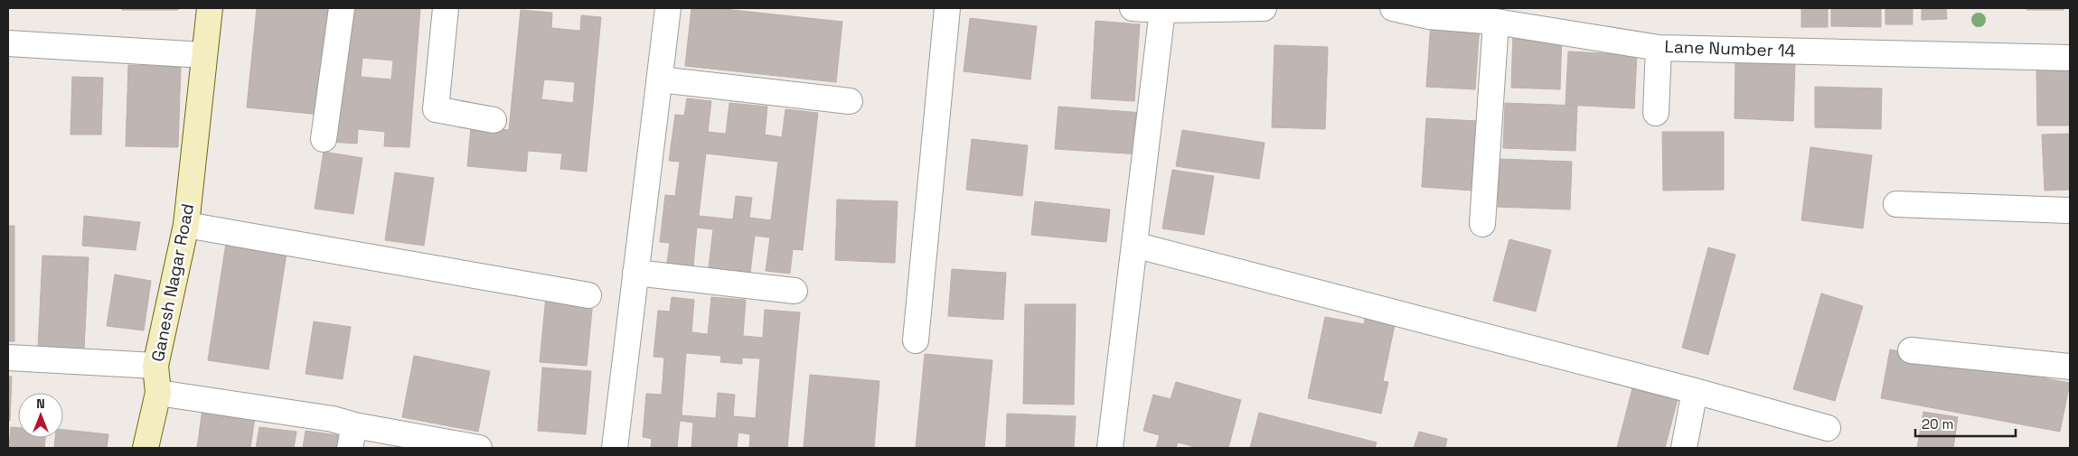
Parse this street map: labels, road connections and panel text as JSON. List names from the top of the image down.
{
  "streets": {
    "street": ["Lane Number 14", "Ganesh Nagar Road"]
  },
  "scale_bar": "20 m",
  "north": "top"
}
